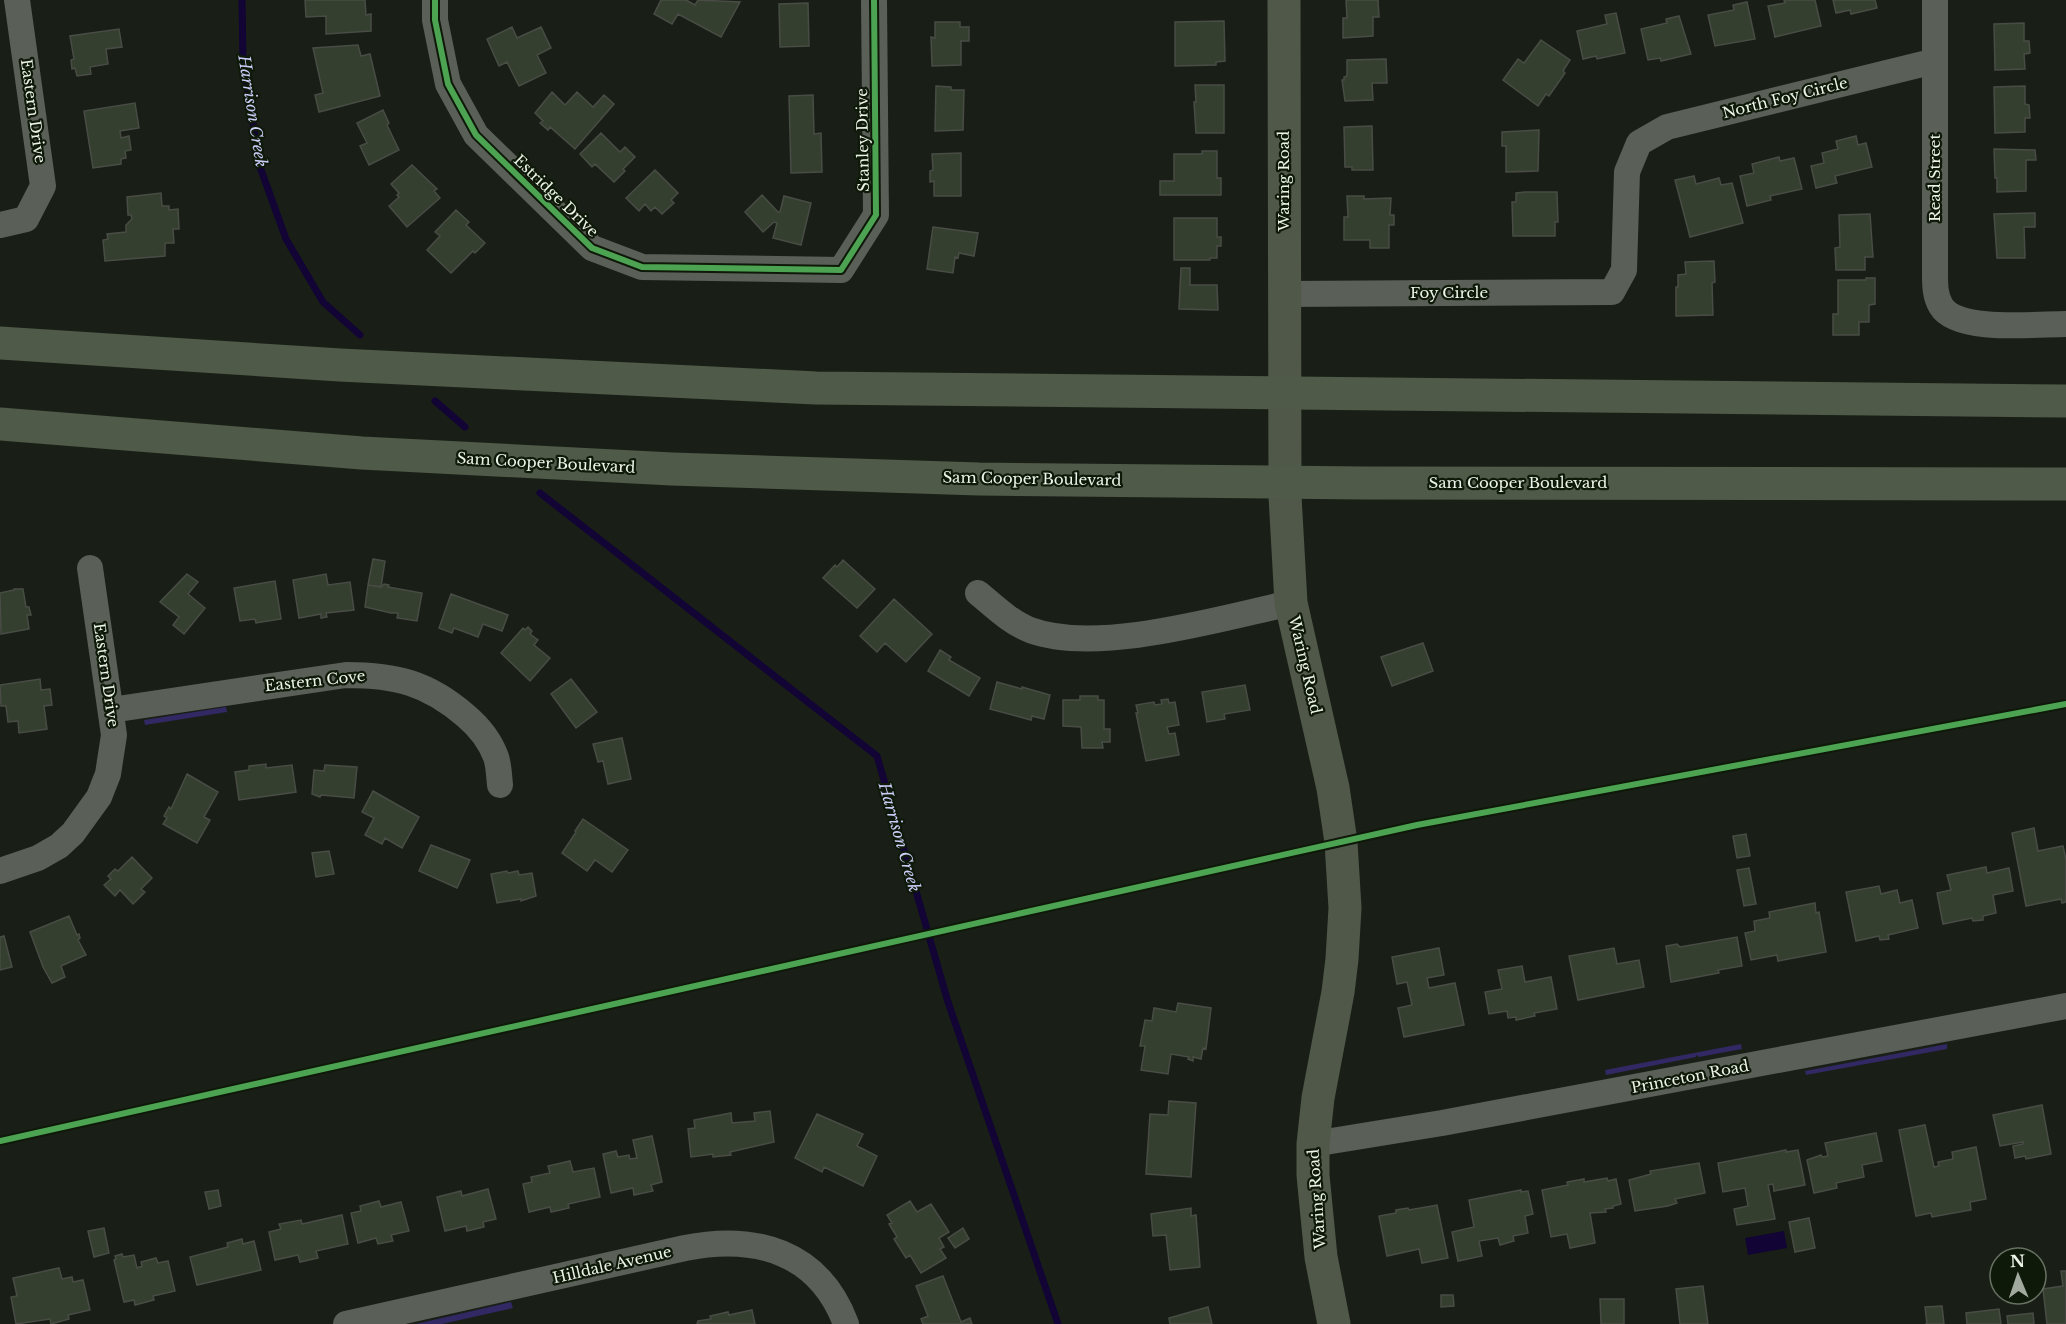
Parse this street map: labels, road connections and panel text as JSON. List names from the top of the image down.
{
  "streets": {
    "highway": ["Sam Cooper Boulevard"],
    "main road": ["Waring Road"],
    "street": [
      "North Foy Circle",
      "Eastern Drive",
      "Stanley Drive",
      "Read Street",
      "Estridge Drive",
      "Foy Circle",
      "Eastern Cove",
      "Princeton Road",
      "Hilldale Avenue"
    ]
  },
  "crossings": [
    ["North Foy Circle", "Read Street"],
    ["North Foy Circle", "Foy Circle"],
    ["Eastern Drive", "Eastern Cove"],
    ["Stanley Drive", "Estridge Drive"],
    ["Waring Road", "Foy Circle"],
    ["Waring Road", "Princeton Road"]
  ],
  "water": ["Harrison Creek"],
  "north": "top"
}
